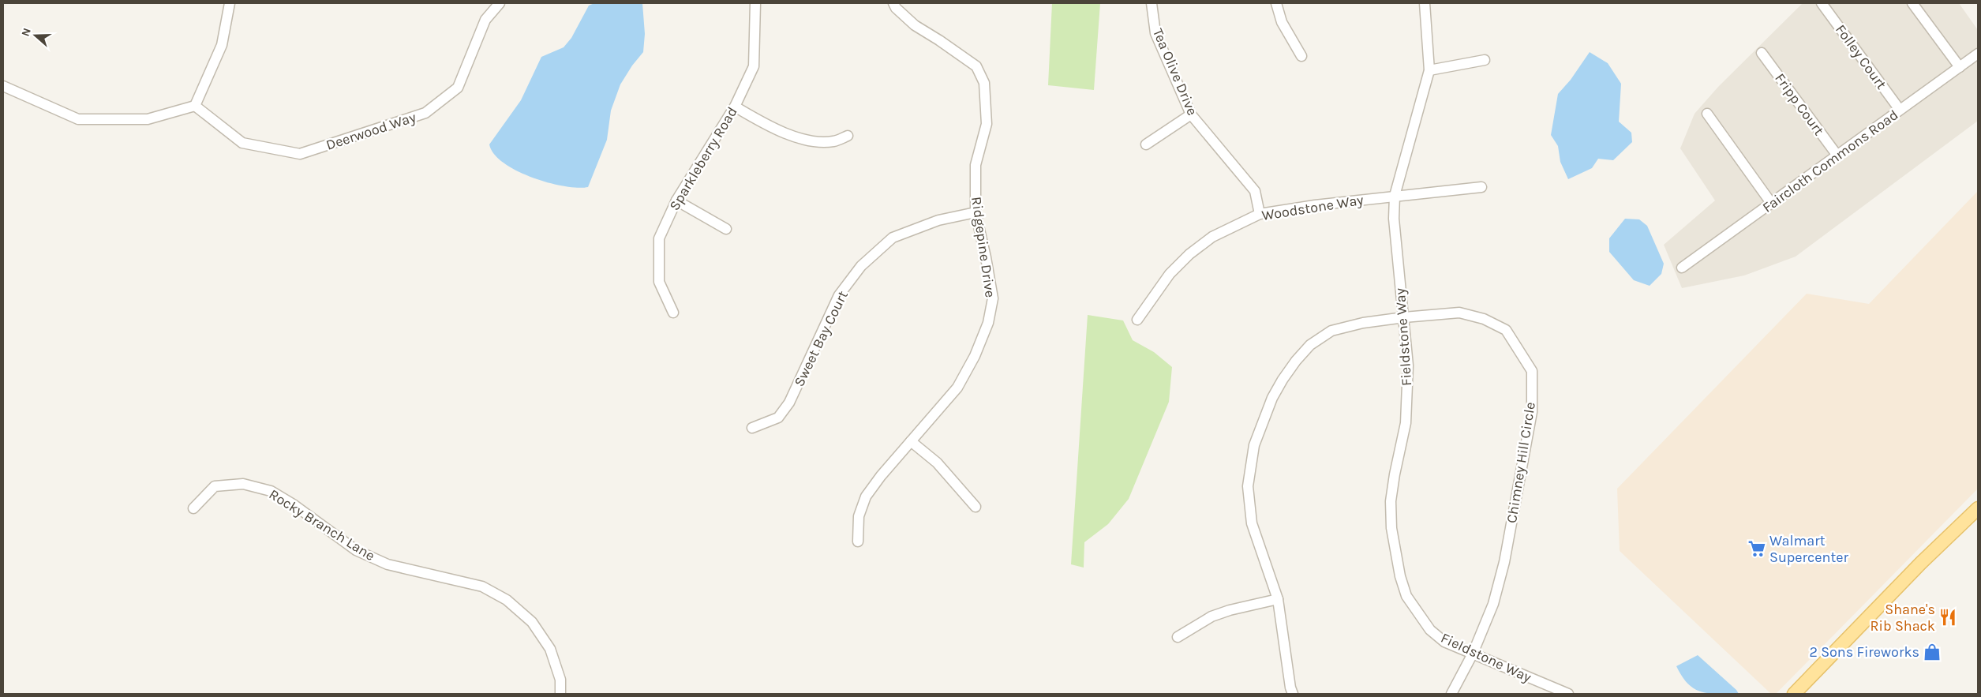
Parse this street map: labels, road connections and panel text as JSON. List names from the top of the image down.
{
  "streets": {
    "street": [
      "Folley Court",
      "Tea Olive Drive",
      "Fripp Court",
      "Deerwood Way",
      "Sparkleberry Road",
      "Faircloth Commons Road",
      "Woodstone Way",
      "Ridgepine Drive",
      "Fieldstone Way",
      "Sweet Bay Court",
      "Chimney Hill Circle",
      "Rocky Branch Lane"
    ]
  },
  "crossings": [
    ["Folley Court", "Faircloth Commons Road"],
    ["Tea Olive Drive", "Woodstone Way"],
    ["Fripp Court", "Faircloth Commons Road"],
    ["Woodstone Way", "Fieldstone Way"],
    ["Ridgepine Drive", "Sweet Bay Court"],
    ["Fieldstone Way", "Chimney Hill Circle"]
  ],
  "places": {
    "supermarket": ["Walmart Supercenter"],
    "restaurant": ["Shane's Rib Shack"],
    "shop": ["2 Sons Fireworks"]
  },
  "north": "left"
}
